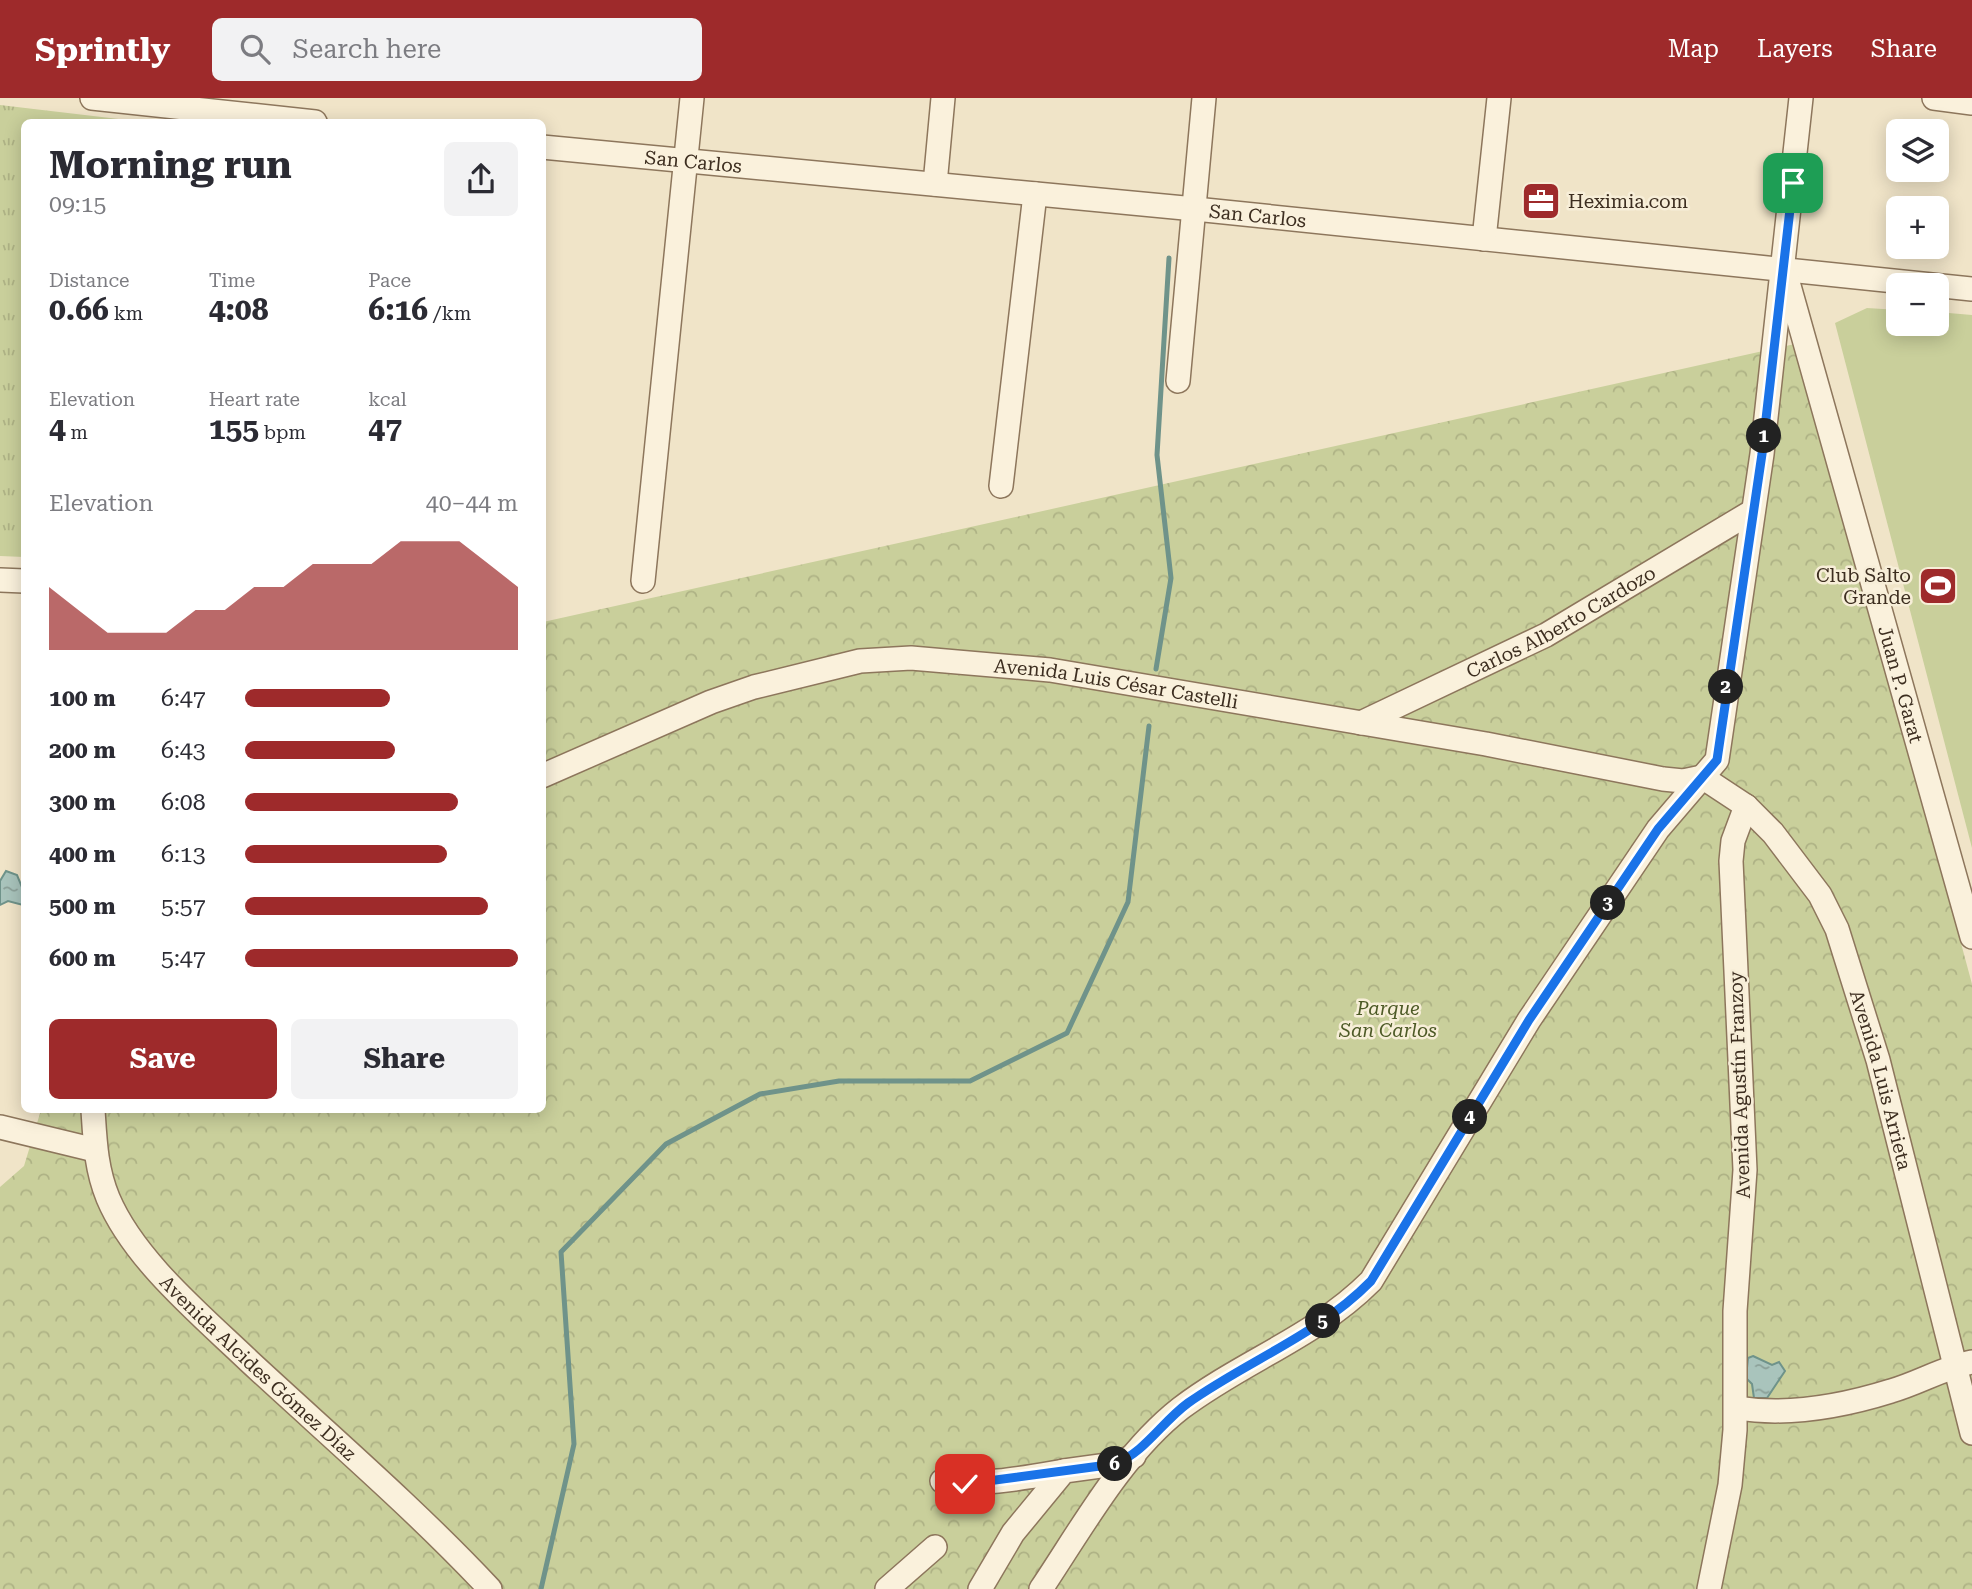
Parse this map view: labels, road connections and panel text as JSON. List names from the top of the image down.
{
  "streets": {
    "street": [
      "San Carlos",
      "Carlos Alberto Cardozo",
      "Avenida Luis César Castelli",
      "Juan P. Garat",
      "Avenida Luis Arrieta",
      "Avenida Agustín Franzoy",
      "Avenida Alcides Gómez Díaz"
    ]
  },
  "crossings": [
    ["San Carlos", "Juan P. Garat"],
    ["Carlos Alberto Cardozo", "Avenida Luis César Castelli"],
    ["Avenida Luis César Castelli", "Avenida Luis Arrieta"],
    ["Avenida Luis Arrieta", "Avenida Agustín Franzoy"]
  ],
  "parks": ["Parque San Carlos"],
  "places": {
    "office": ["Heximia.com"],
    "sports": ["Club Salto Grande"]
  },
  "page": {
    "header": "Sprintly",
    "search": "Search here",
    "nav": ["Map", "Layers", "Share"],
    "map_buttons": ["+", "−"],
    "heading": ["Morning run", "09:15"],
    "stats": [
      ["Distance", "0.66 km"],
      ["Time", "4:08"],
      ["Pace", "6:16 /km"],
      ["Elevation", "4 m"],
      ["Heart rate", "155 bpm"],
      ["kcal", "47"]
    ],
    "pins": [
      "1",
      "2",
      "3",
      "4",
      "5",
      "6"
    ],
    "chart": ["Elevation", "40–44 m"],
    "list": [
      {
        "name": "100 m",
        "note": "6:47"
      },
      {
        "name": "200 m",
        "note": "6:43"
      },
      {
        "name": "300 m",
        "note": "6:08"
      },
      {
        "name": "400 m",
        "note": "6:13"
      },
      {
        "name": "500 m",
        "note": "5:57"
      },
      {
        "name": "600 m",
        "note": "5:47"
      }
    ],
    "buttons": ["Save", "Share"]
  }
}
